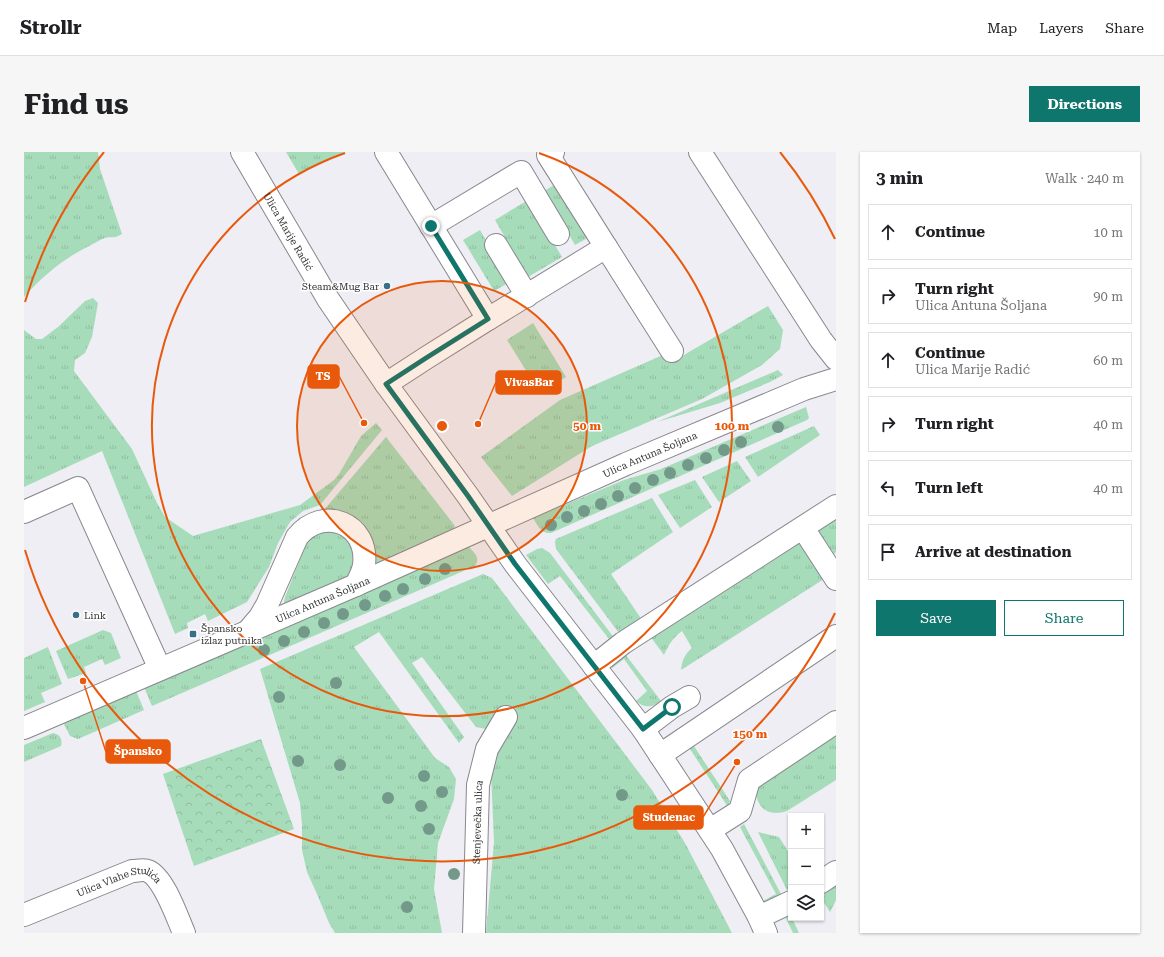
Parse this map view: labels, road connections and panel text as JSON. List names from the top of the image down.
{
  "streets": {
    "street": [
      "Ulica Marije Radić",
      "Ulica Antuna Šoljana",
      "Stenjevečka ulica",
      "Ulica Vlahe Stulića"
    ]
  },
  "crossings": [
    ["Ulica Marije Radić", "Ulica Antuna Šoljana"]
  ],
  "places": {
    "other": [
      "Steam&Mug Bar",
      "TS",
      "VivasBar",
      "Link",
      "Špansko",
      "Studenac"
    ],
    "transit": ["Špansko izlaz putnika"]
  },
  "page": {
    "header": "Strollr",
    "nav": ["Map", "Layers", "Share"],
    "buttons": [
      "Directions",
      ["Save", "Share"]
    ],
    "title": "Find us",
    "heading": ["3 min", "Walk · 240 m"],
    "list": [
      ["Continue", "10 m"],
      ["Turn right", "Ulica Antuna Šoljana", "90 m"],
      ["Continue", "Ulica Marije Radić", "60 m"],
      ["Turn right", "40 m"],
      ["Turn left", "40 m"],
      "Arrive at destination"
    ],
    "map_buttons": ["+", "−"]
  },
  "rings": ["50 m", "100 m", "150 m"]
}
